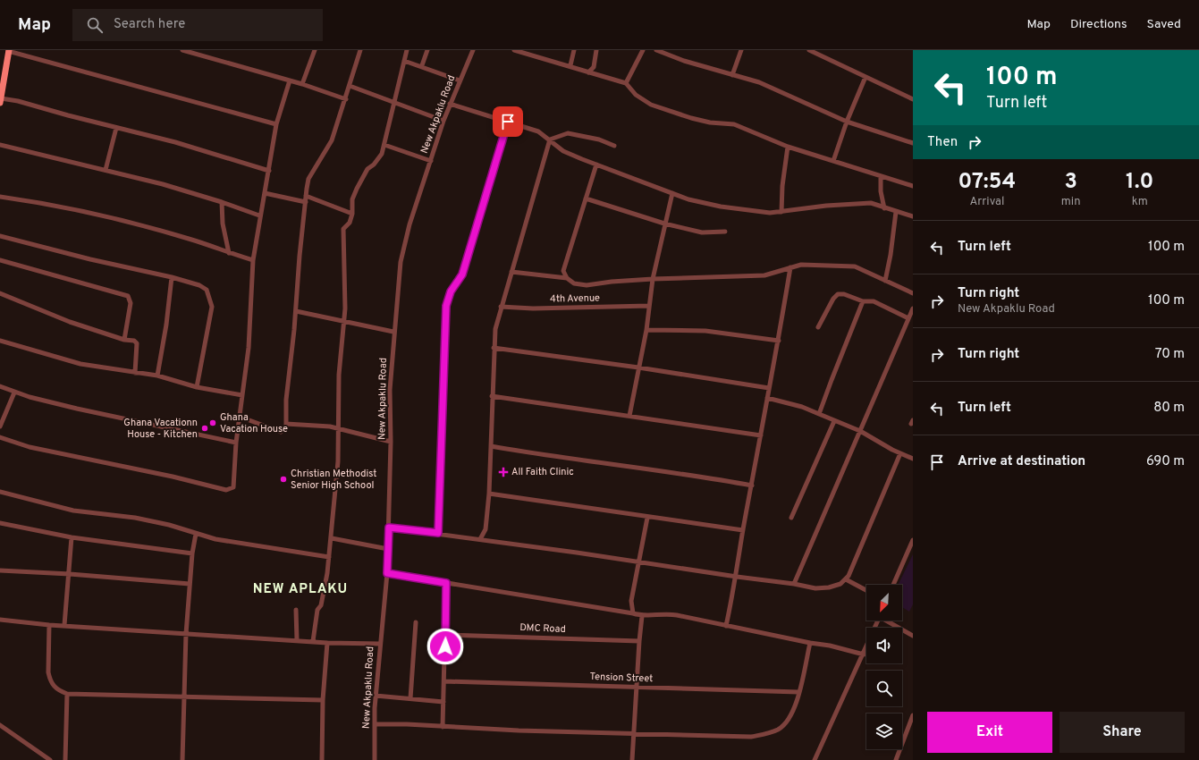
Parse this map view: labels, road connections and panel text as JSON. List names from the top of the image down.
{
  "streets": {
    "street": [
      "New Akpaklu Road",
      "4th Avenue",
      "DMC Road",
      "Tension Street"
    ]
  },
  "districts": ["NEW APLAKU"],
  "places": {
    "other": ["Ghana Vacation House", "Ghana Vacationn House - Kitchen", "Christian Methodist Senior High School"],
    "health": ["All Faith Clinic"]
  },
  "north": "bottom left",
  "page": {
    "header": "Map",
    "search": "Search here",
    "nav": ["Map", "Directions", "Saved"],
    "turn": ["100 m", "Turn left"],
    "then": "Then",
    "eta": [
      "07:54",
      "Arrival",
      "3",
      "min",
      "1.0",
      "km"
    ],
    "list": [
      {
        "name": "Turn left",
        "value": "100 m"
      },
      {
        "name": "Turn right",
        "note": "New Akpaklu Road",
        "value": "100 m"
      },
      {
        "name": "Turn right",
        "value": "70 m"
      },
      {
        "name": "Turn left",
        "value": "80 m"
      },
      {
        "name": "Arrive at destination",
        "value": "690 m"
      }
    ],
    "buttons": ["Exit", "Share"]
  }
}
